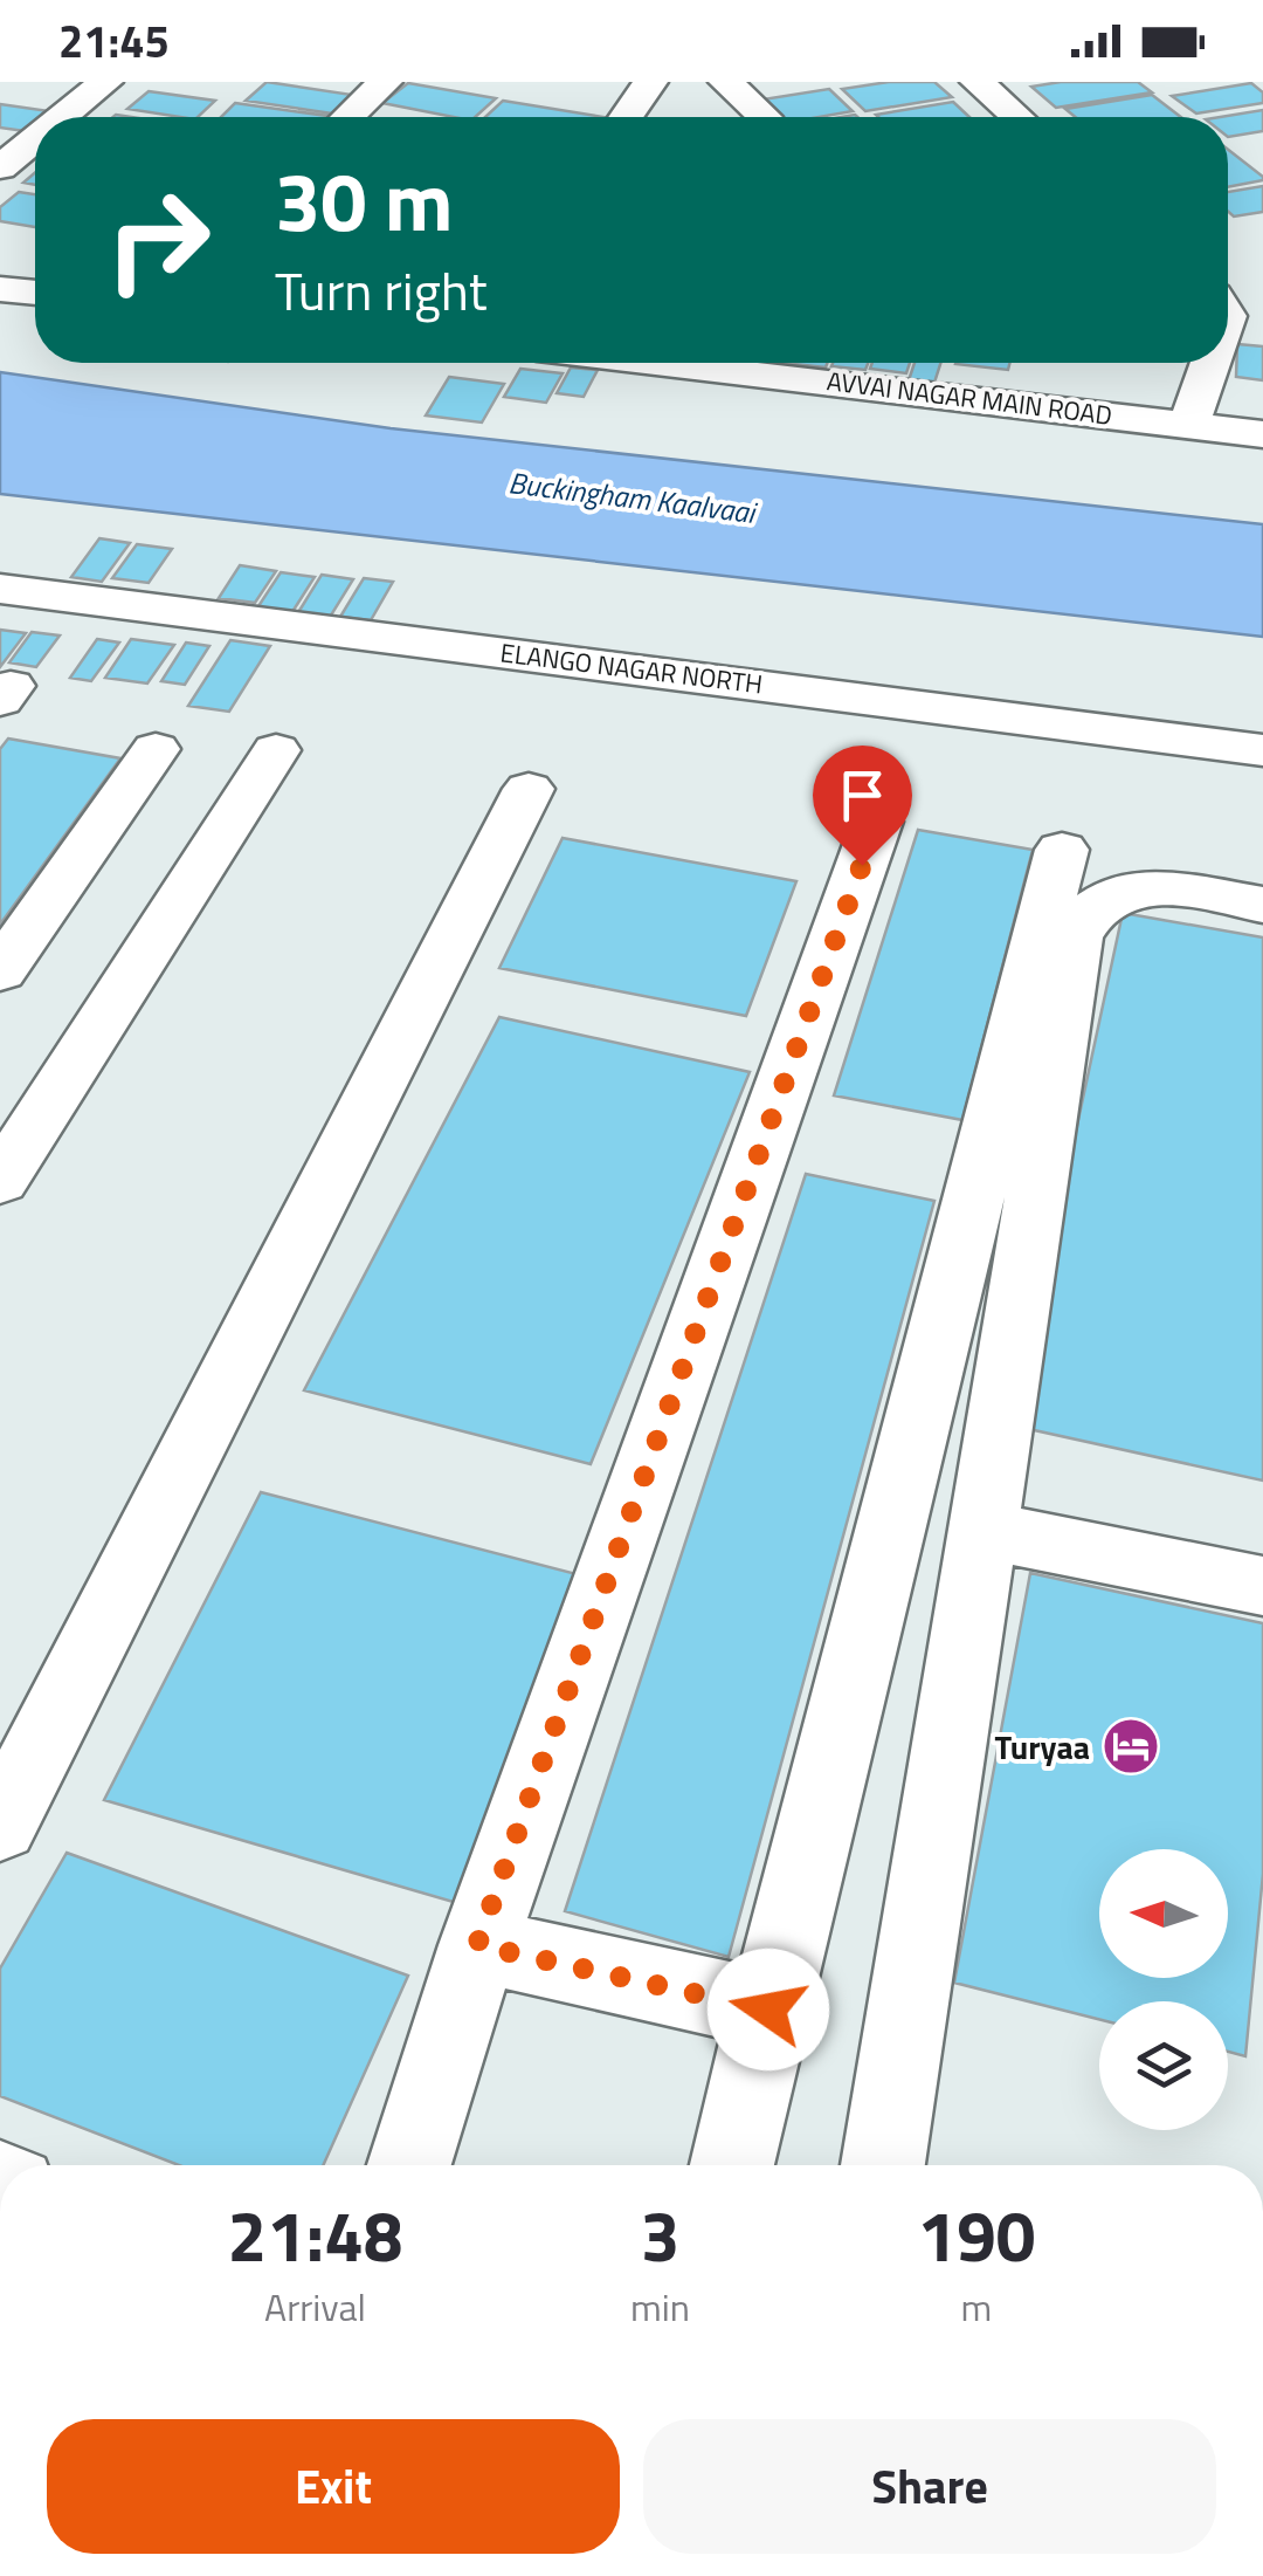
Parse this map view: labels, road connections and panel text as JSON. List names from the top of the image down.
{
  "streets": {
    "street": ["AVVAI NAGAR MAIN ROAD", "ELANGO NAGAR NORTH"]
  },
  "water": ["Buckingham Kaalvaai"],
  "places": {
    "hotel": ["Turyaa"]
  },
  "north": "left",
  "page": {
    "status": "21:45",
    "turn": ["30 m", "Turn right"],
    "eta": [
      "21:48",
      "Arrival",
      "3",
      "min",
      "190",
      "m"
    ],
    "buttons": ["Exit", "Share"]
  }
}
